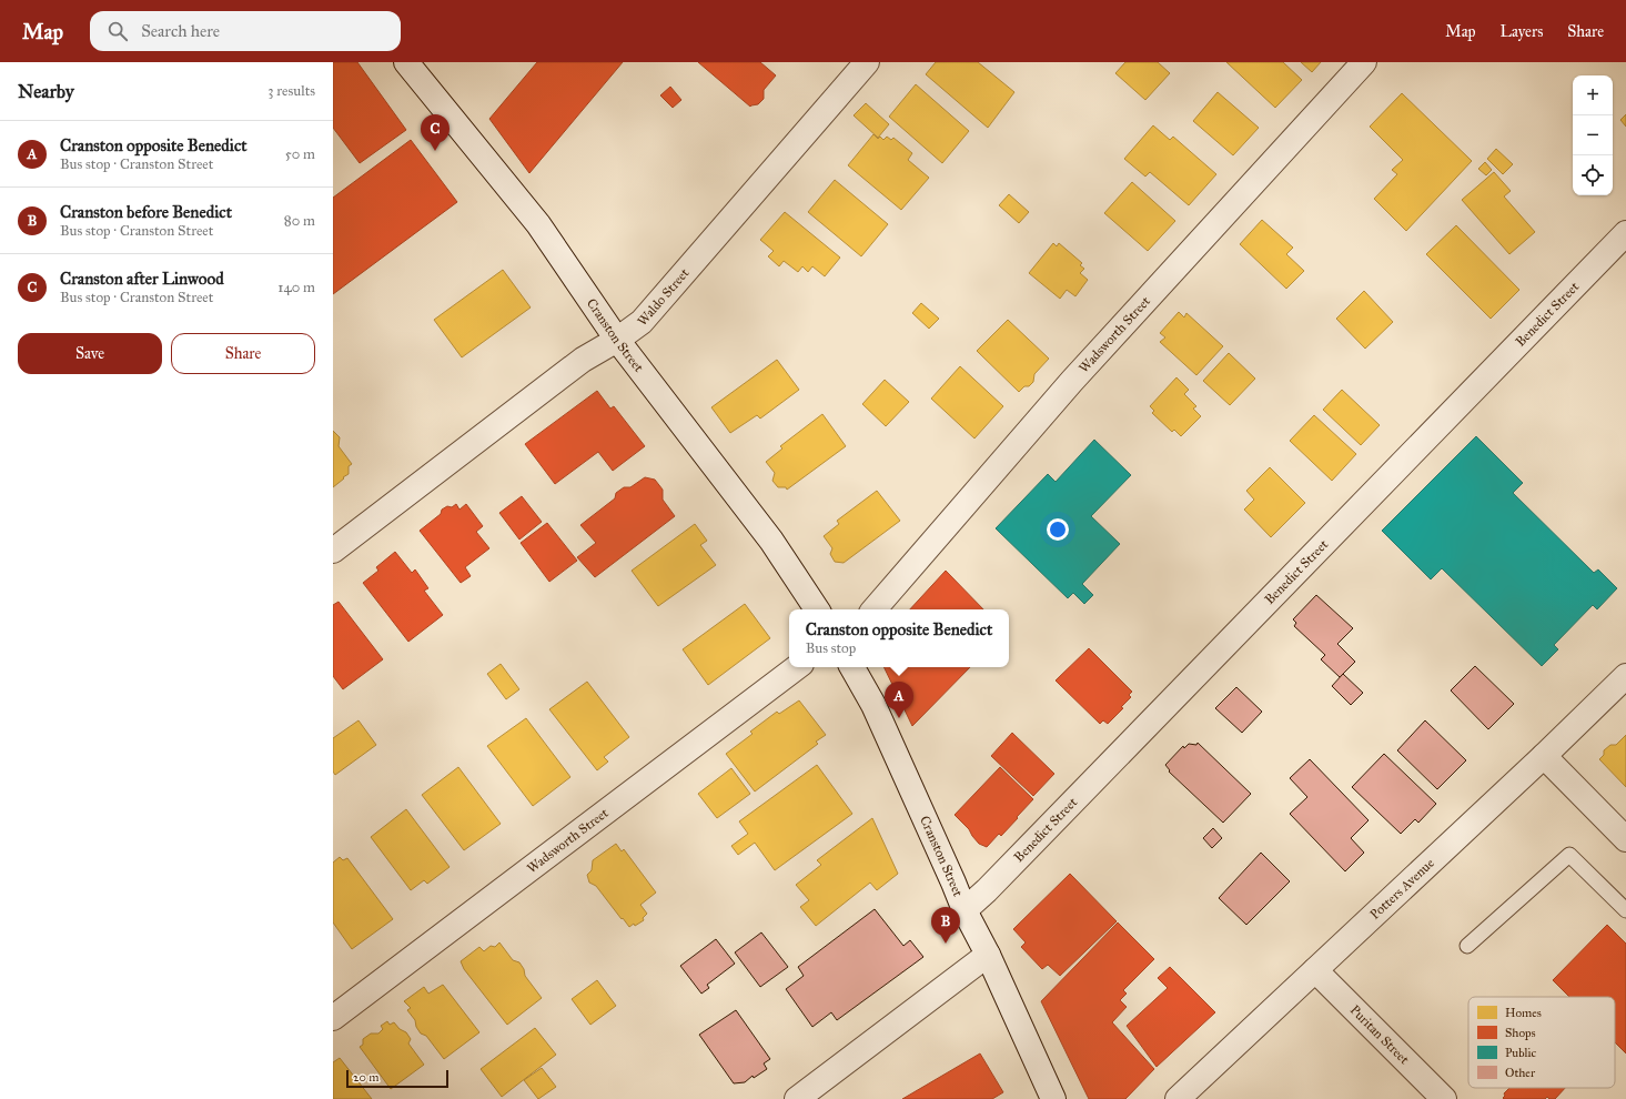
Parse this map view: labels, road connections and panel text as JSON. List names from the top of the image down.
{
  "streets": {
    "street": [
      "Waldo Street",
      "Benedict Street",
      "Wadsworth Street",
      "Cranston Street",
      "Potters Avenue",
      "Puritan Street"
    ]
  },
  "crossings": [
    ["Waldo Street", "Cranston Street"],
    ["Benedict Street", "Cranston Street"],
    ["Potters Avenue", "Puritan Street"]
  ],
  "legend": [
    "Homes",
    "Shops",
    "Public",
    "Other"
  ],
  "scale_bar": "20 m",
  "page": {
    "header": "Map",
    "search": "Search here",
    "nav": ["Map", "Layers", "Share"],
    "heading": ["Nearby", "3 results"],
    "map_buttons": ["+", "−"],
    "pins": ["C", "A", "B"],
    "list": [
      {
        "mark": "A",
        "name": "Cranston opposite Benedict",
        "note": "Bus stop · Cranston Street",
        "value": "50 m"
      },
      {
        "mark": "B",
        "name": "Cranston before Benedict",
        "note": "Bus stop · Cranston Street",
        "value": "80 m"
      },
      {
        "mark": "C",
        "name": "Cranston after Linwood",
        "note": "Bus stop · Cranston Street",
        "value": "140 m"
      }
    ],
    "buttons": ["Save", "Share"],
    "popup": ["Cranston opposite Benedict", "Bus stop"],
    "scale": "20 m"
  }
}
